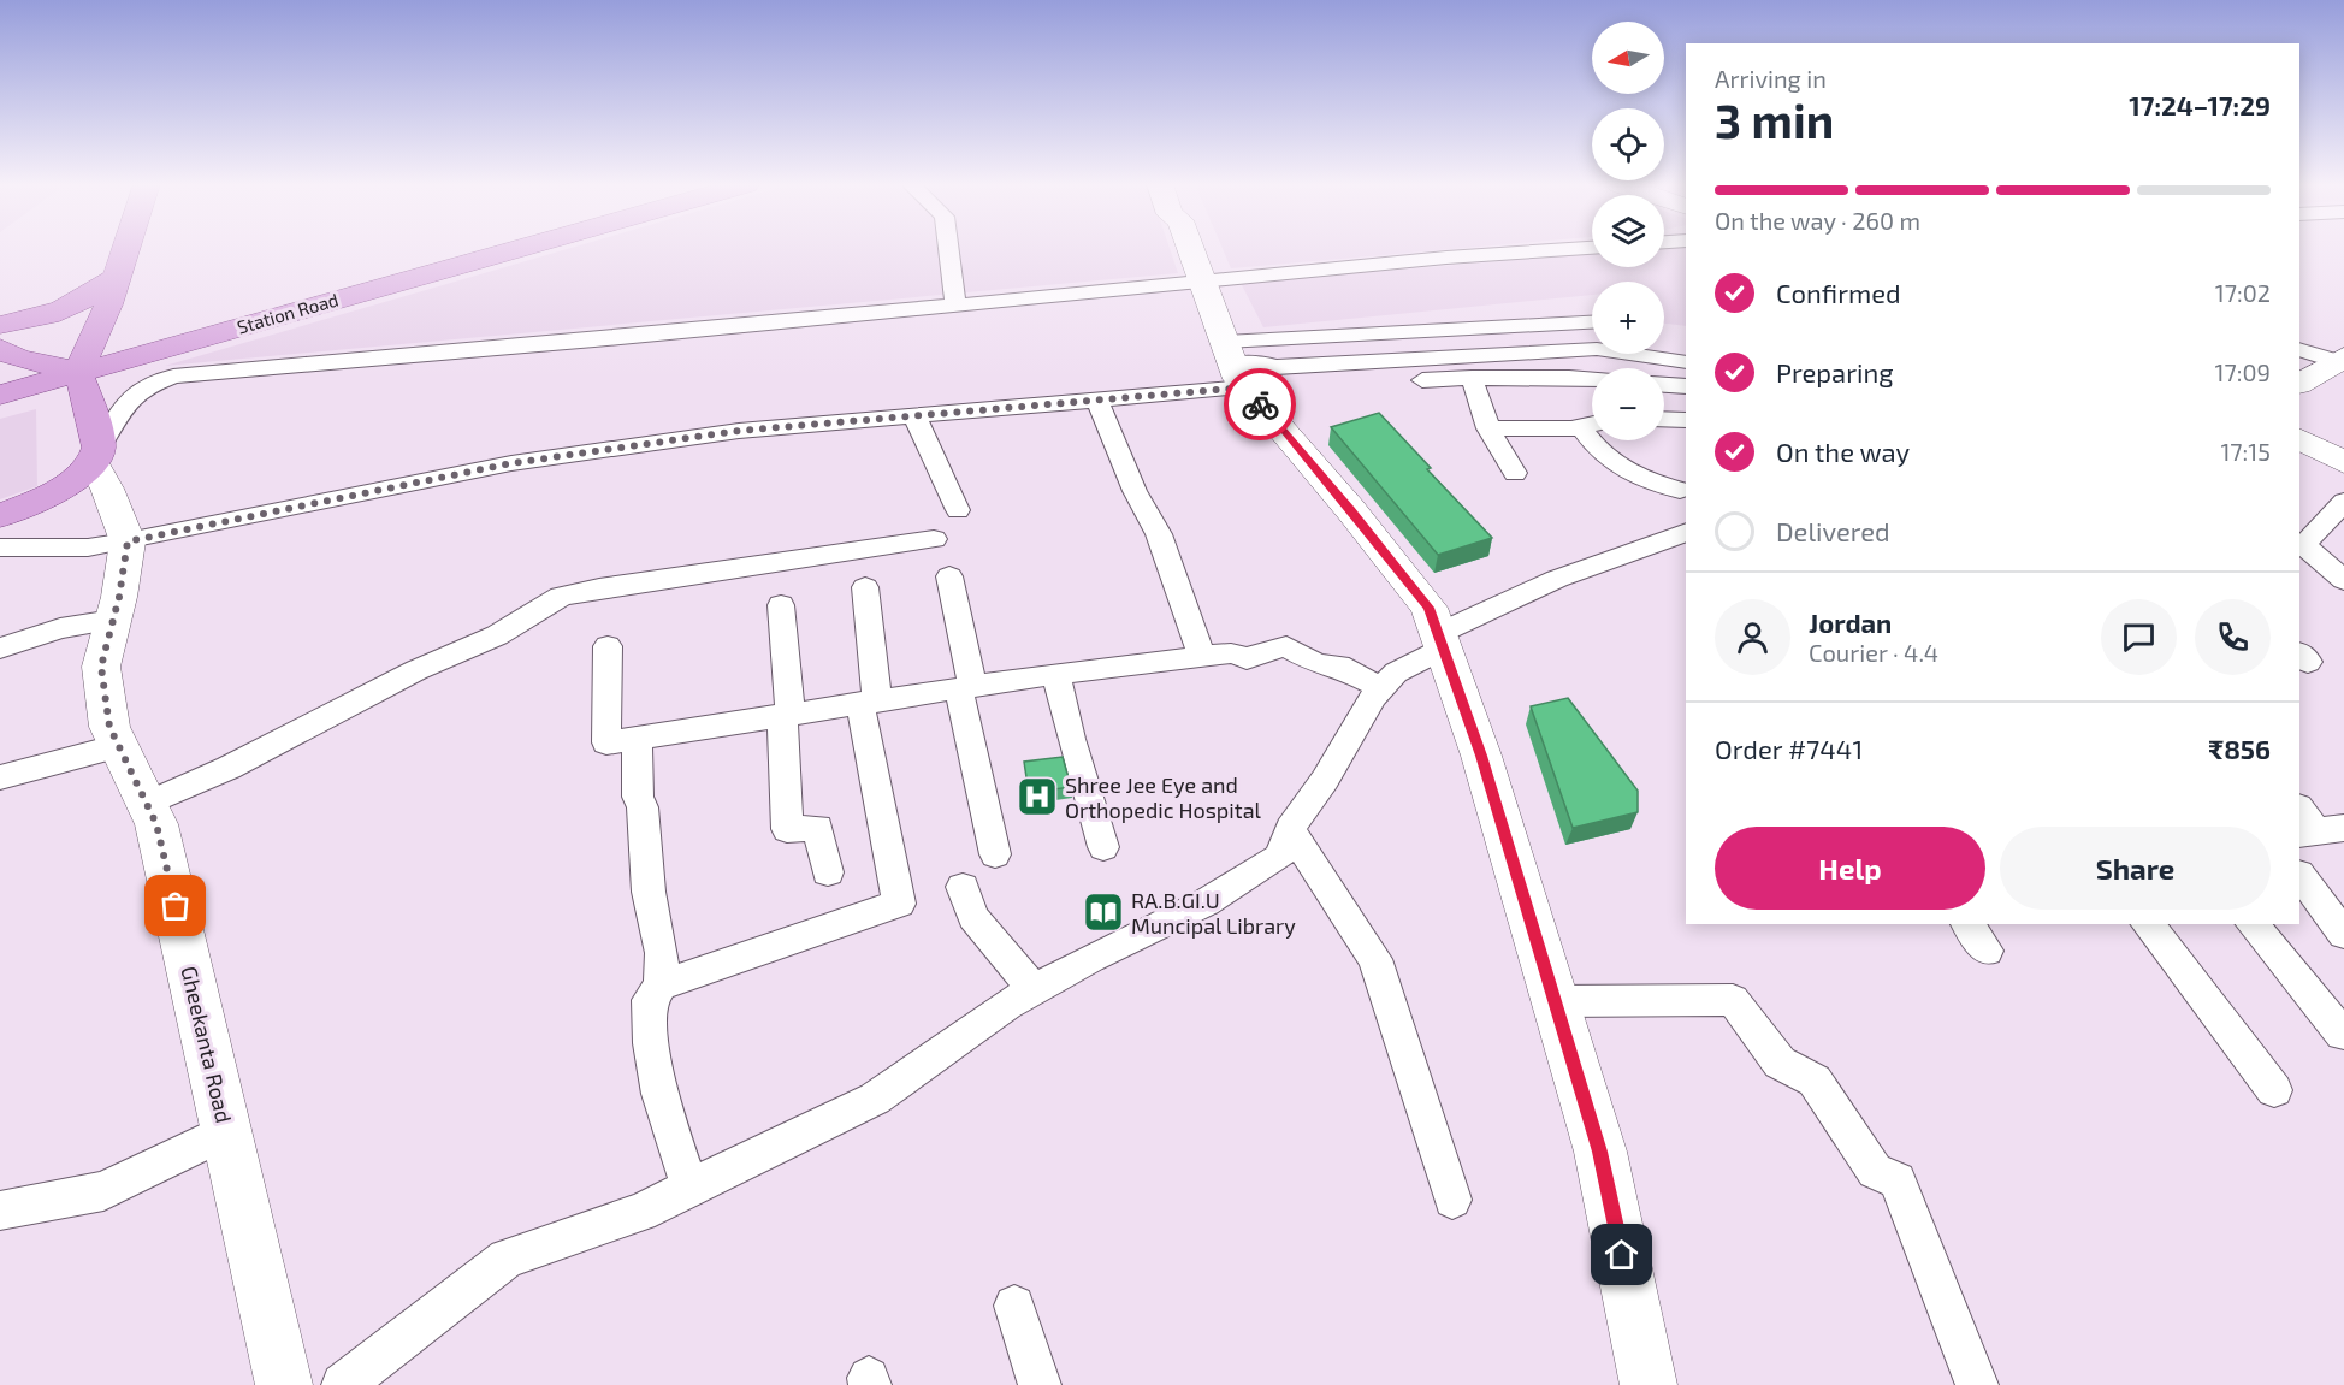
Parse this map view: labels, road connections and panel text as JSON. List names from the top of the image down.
{
  "streets": {
    "main road": ["Station Road", "Gheekanta Road"]
  },
  "places": {
    "hospital": ["Shree Jee Eye and Orthopedic Hospital"],
    "library": ["RA.B.GI.U Muncipal Library"]
  },
  "north": "left",
  "page": {
    "map_buttons": ["+", "−"],
    "heading": ["3 min", "Arriving in", "17:24–17:29"],
    "panel": [
      "Jordan",
      "Courier · 4.4",
      "Order #7441",
      "₹856"
    ],
    "bar": "On the way · 260 m",
    "list": [
      ["Confirmed", "17:02"],
      ["Preparing", "17:09"],
      ["On the way", "17:15"],
      "Delivered"
    ],
    "buttons": ["Help", "Share"]
  }
}
